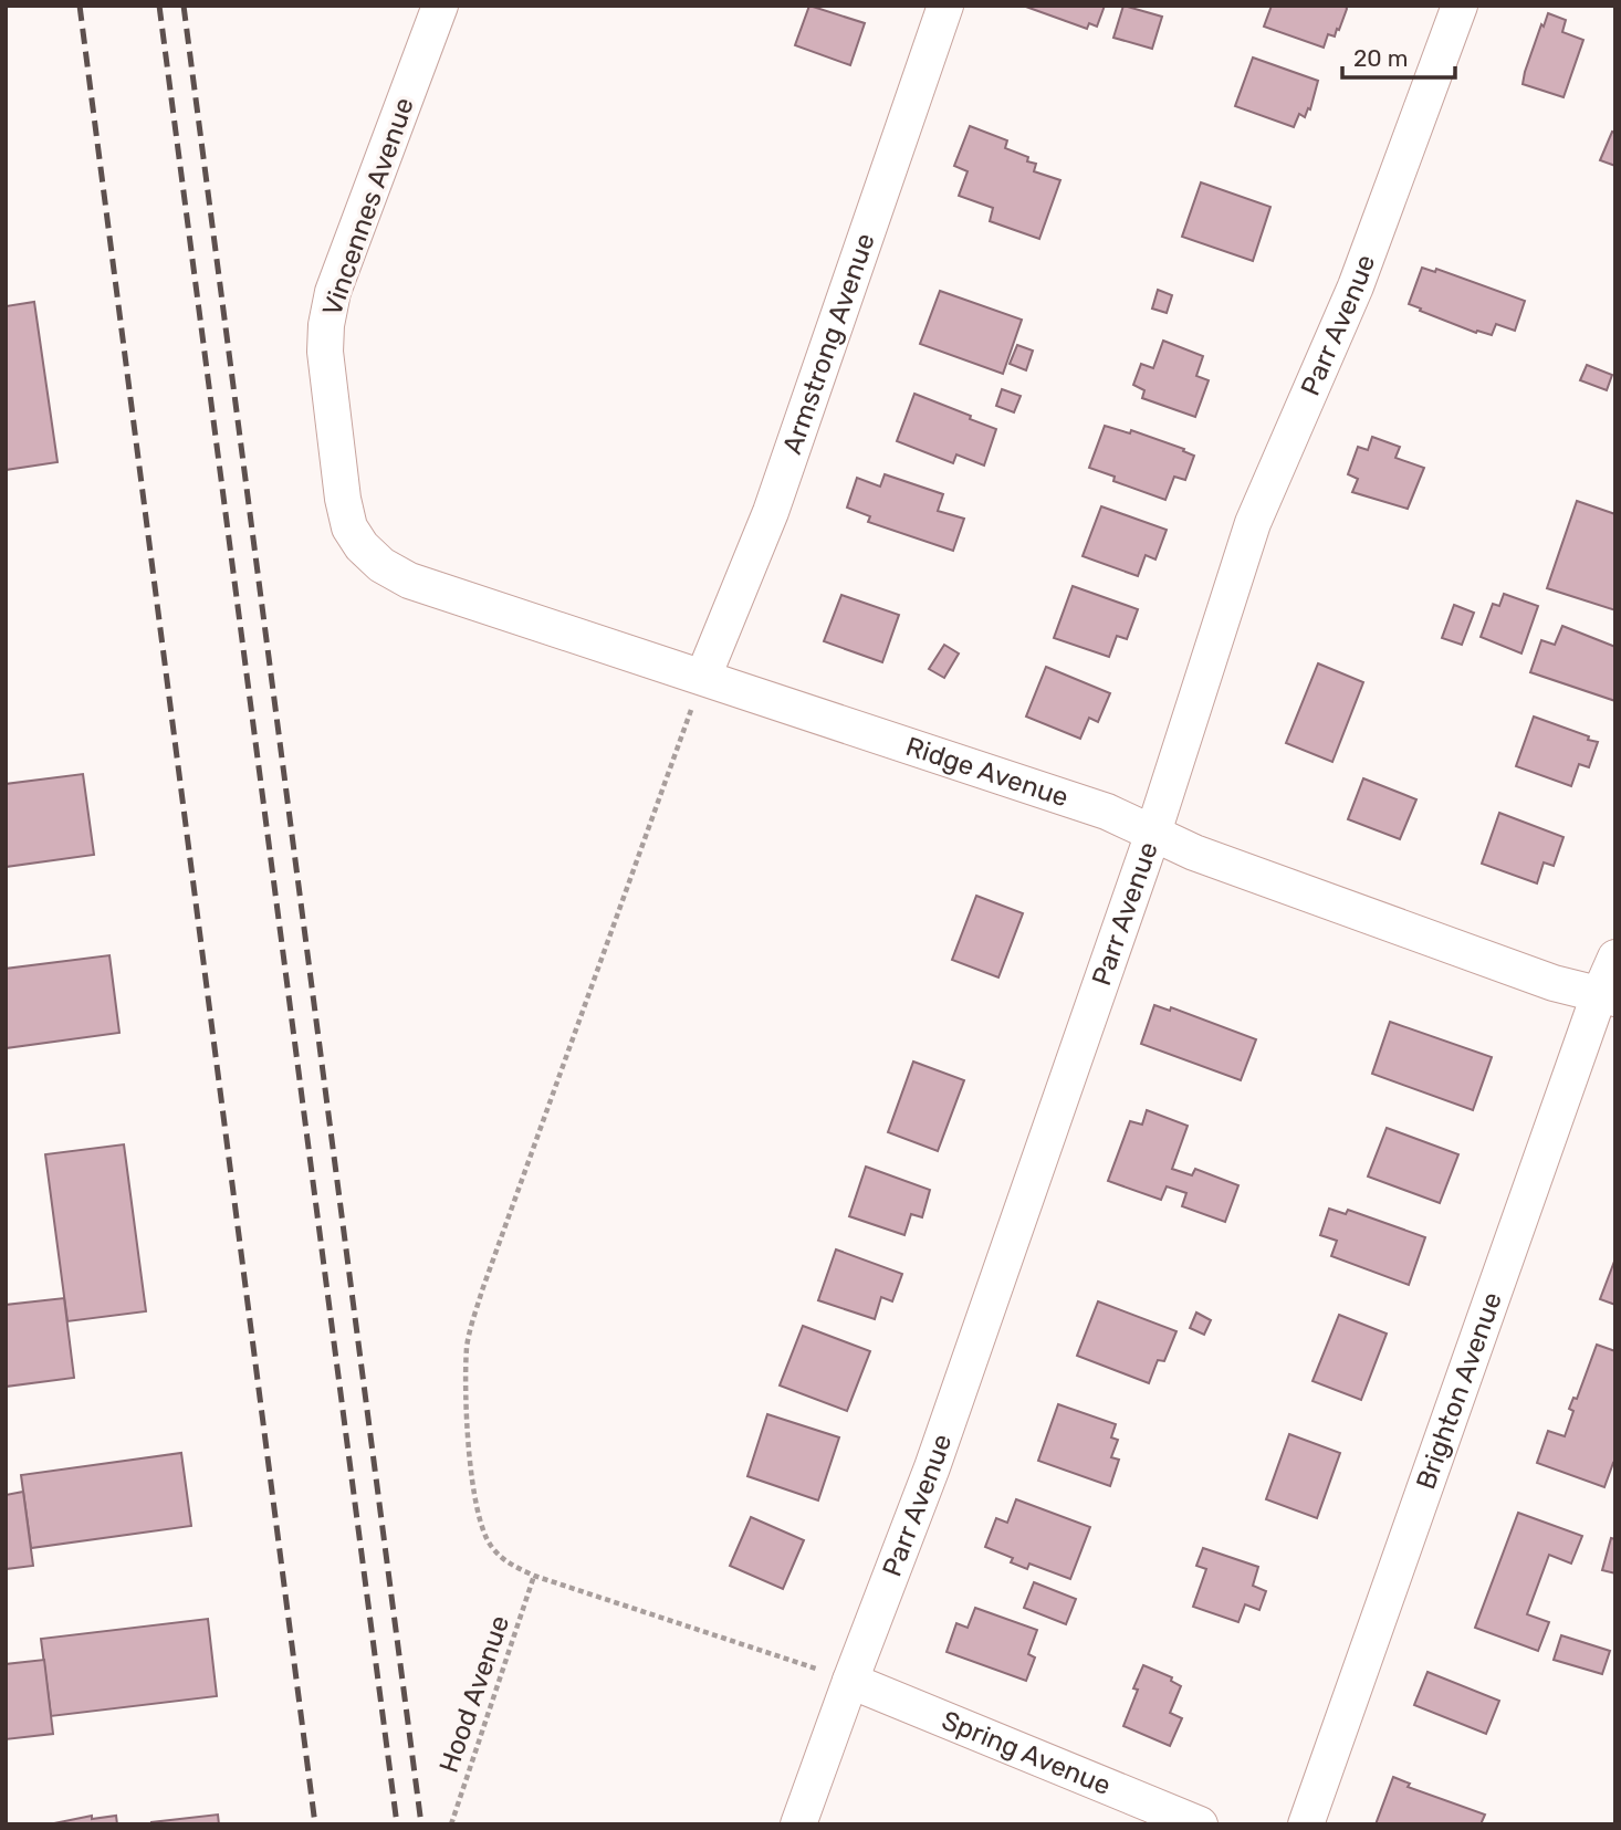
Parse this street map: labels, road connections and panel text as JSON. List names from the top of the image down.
{
  "streets": {
    "street": [
      "Vincennes Avenue",
      "Parr Avenue",
      "Armstrong Avenue",
      "Ridge Avenue",
      "Brighton Avenue",
      "Spring Avenue"
    ],
    "path": ["Hood Avenue"]
  },
  "crossings": [
    ["Vincennes Avenue", "Ridge Avenue"],
    ["Parr Avenue", "Ridge Avenue"],
    ["Parr Avenue", "Spring Avenue"],
    ["Armstrong Avenue", "Ridge Avenue"],
    ["Ridge Avenue", "Brighton Avenue"]
  ],
  "scale_bar": "20 m"
}
